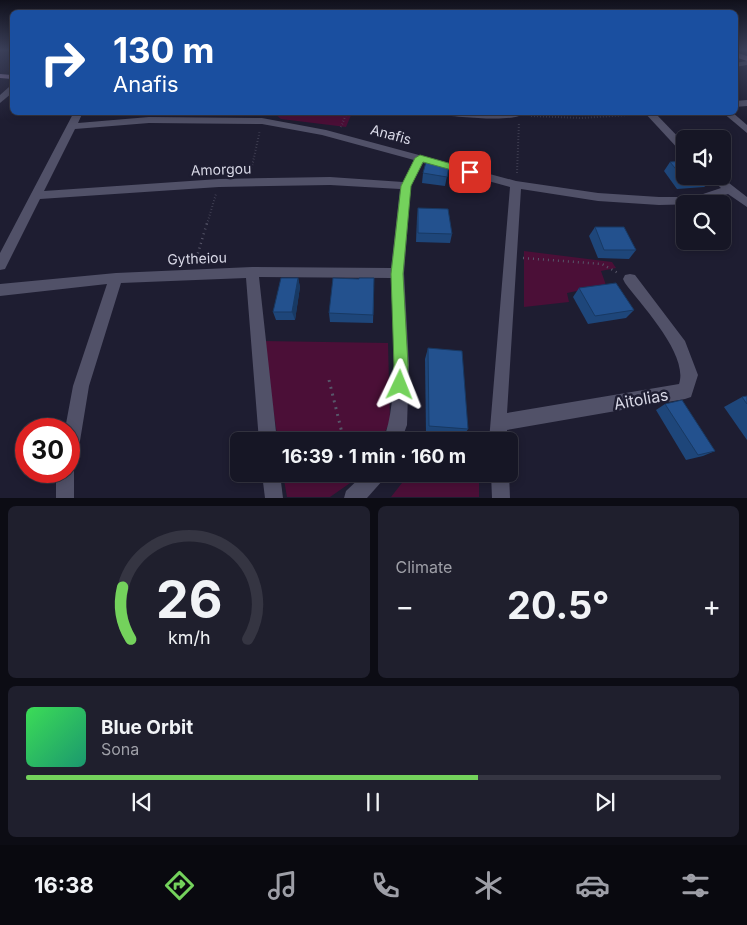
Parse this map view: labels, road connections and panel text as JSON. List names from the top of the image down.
{
  "streets": {
    "street": [
      "Anafis",
      "Amorgou",
      "Gytheiou",
      "Aitolias"
    ]
  },
  "page": {
    "turn": ["130 m", "Anafis"],
    "limit": "30",
    "trip": "16:39 · 1 min · 160 m",
    "tile": "Climate",
    "heat": ["−", "20.5°", "+"],
    "song": ["Blue Orbit", "Sona"],
    "tabs": "16:38",
    "gauge": ["26", "km/h"]
  }
}
